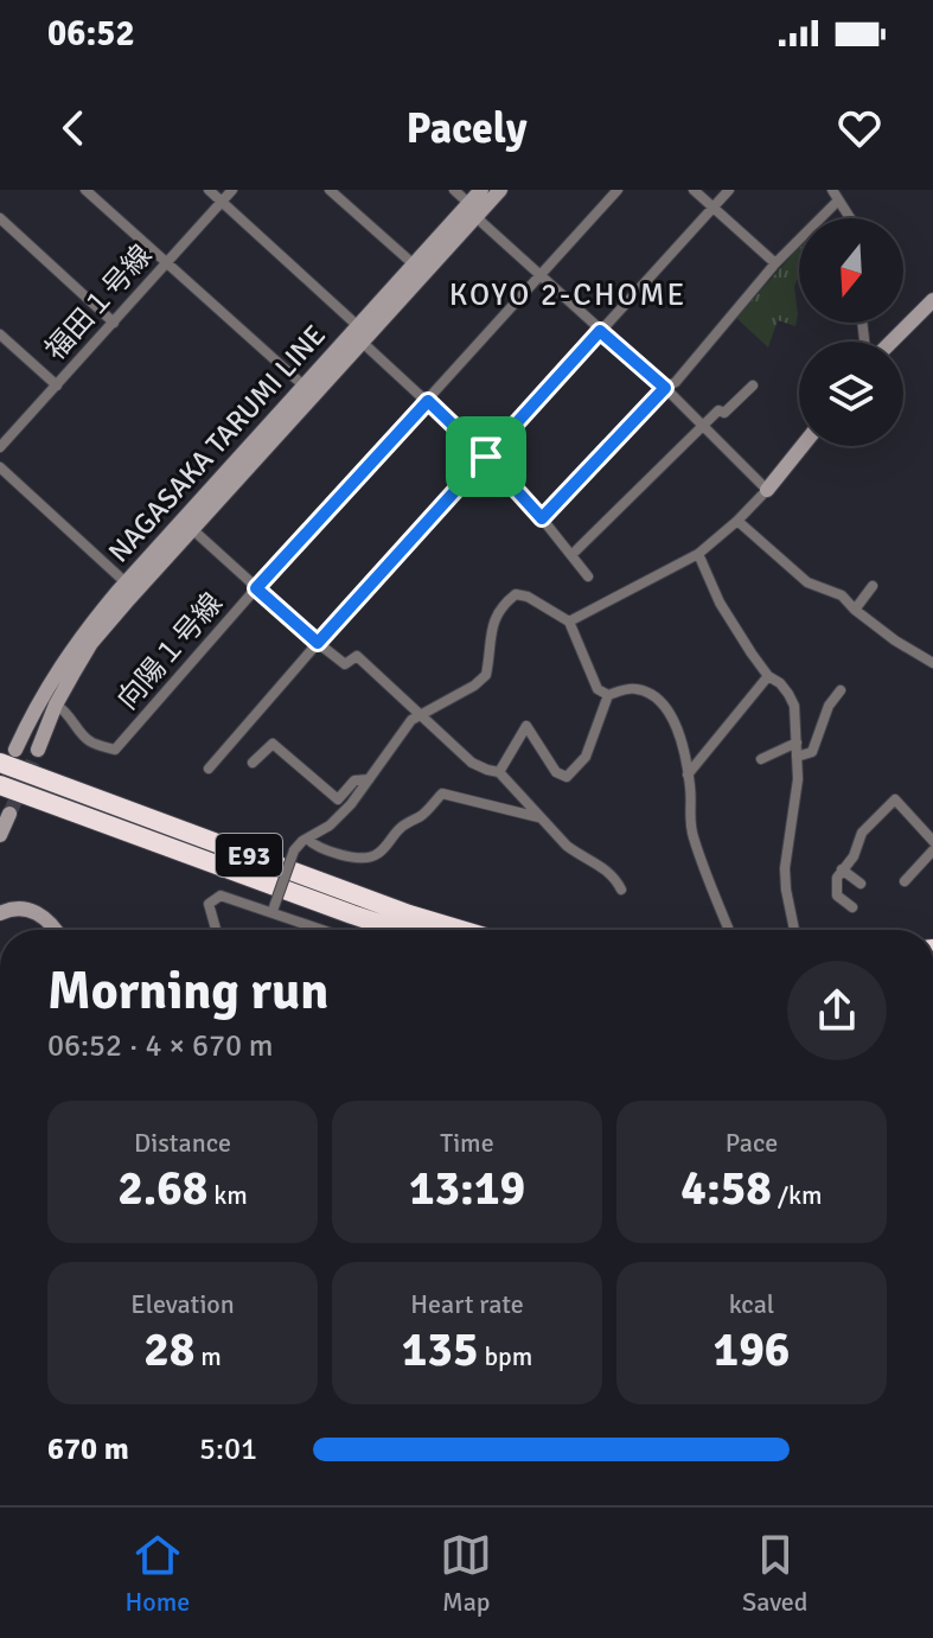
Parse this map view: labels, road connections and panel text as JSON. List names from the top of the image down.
{
  "streets": {
    "highway": ["E93"],
    "main road": ["NAGASAKA TARUMI LINE"],
    "street": ["福田１号線", "向陽１号線"]
  },
  "crossings": [
    ["NAGASAKA TARUMI LINE", "向陽１号線"],
    ["NAGASAKA TARUMI LINE", "E93"]
  ],
  "districts": ["KOYO 2-CHOME"],
  "north": "bottom",
  "page": {
    "status": "06:52",
    "header": "Pacely",
    "heading": ["Morning run", "06:52 · 4 × 670 m"],
    "stats": [
      ["Distance", "2.68 km"],
      ["Time", "13:19"],
      ["Pace", "4:58 /km"],
      ["Elevation", "28 m"],
      ["Heart rate", "135 bpm"],
      ["kcal", "196"]
    ],
    "list": [
      {
        "name": "670 m",
        "note": "5:01"
      }
    ],
    "tabs": ["Home", "Map", "Saved"]
  }
}
